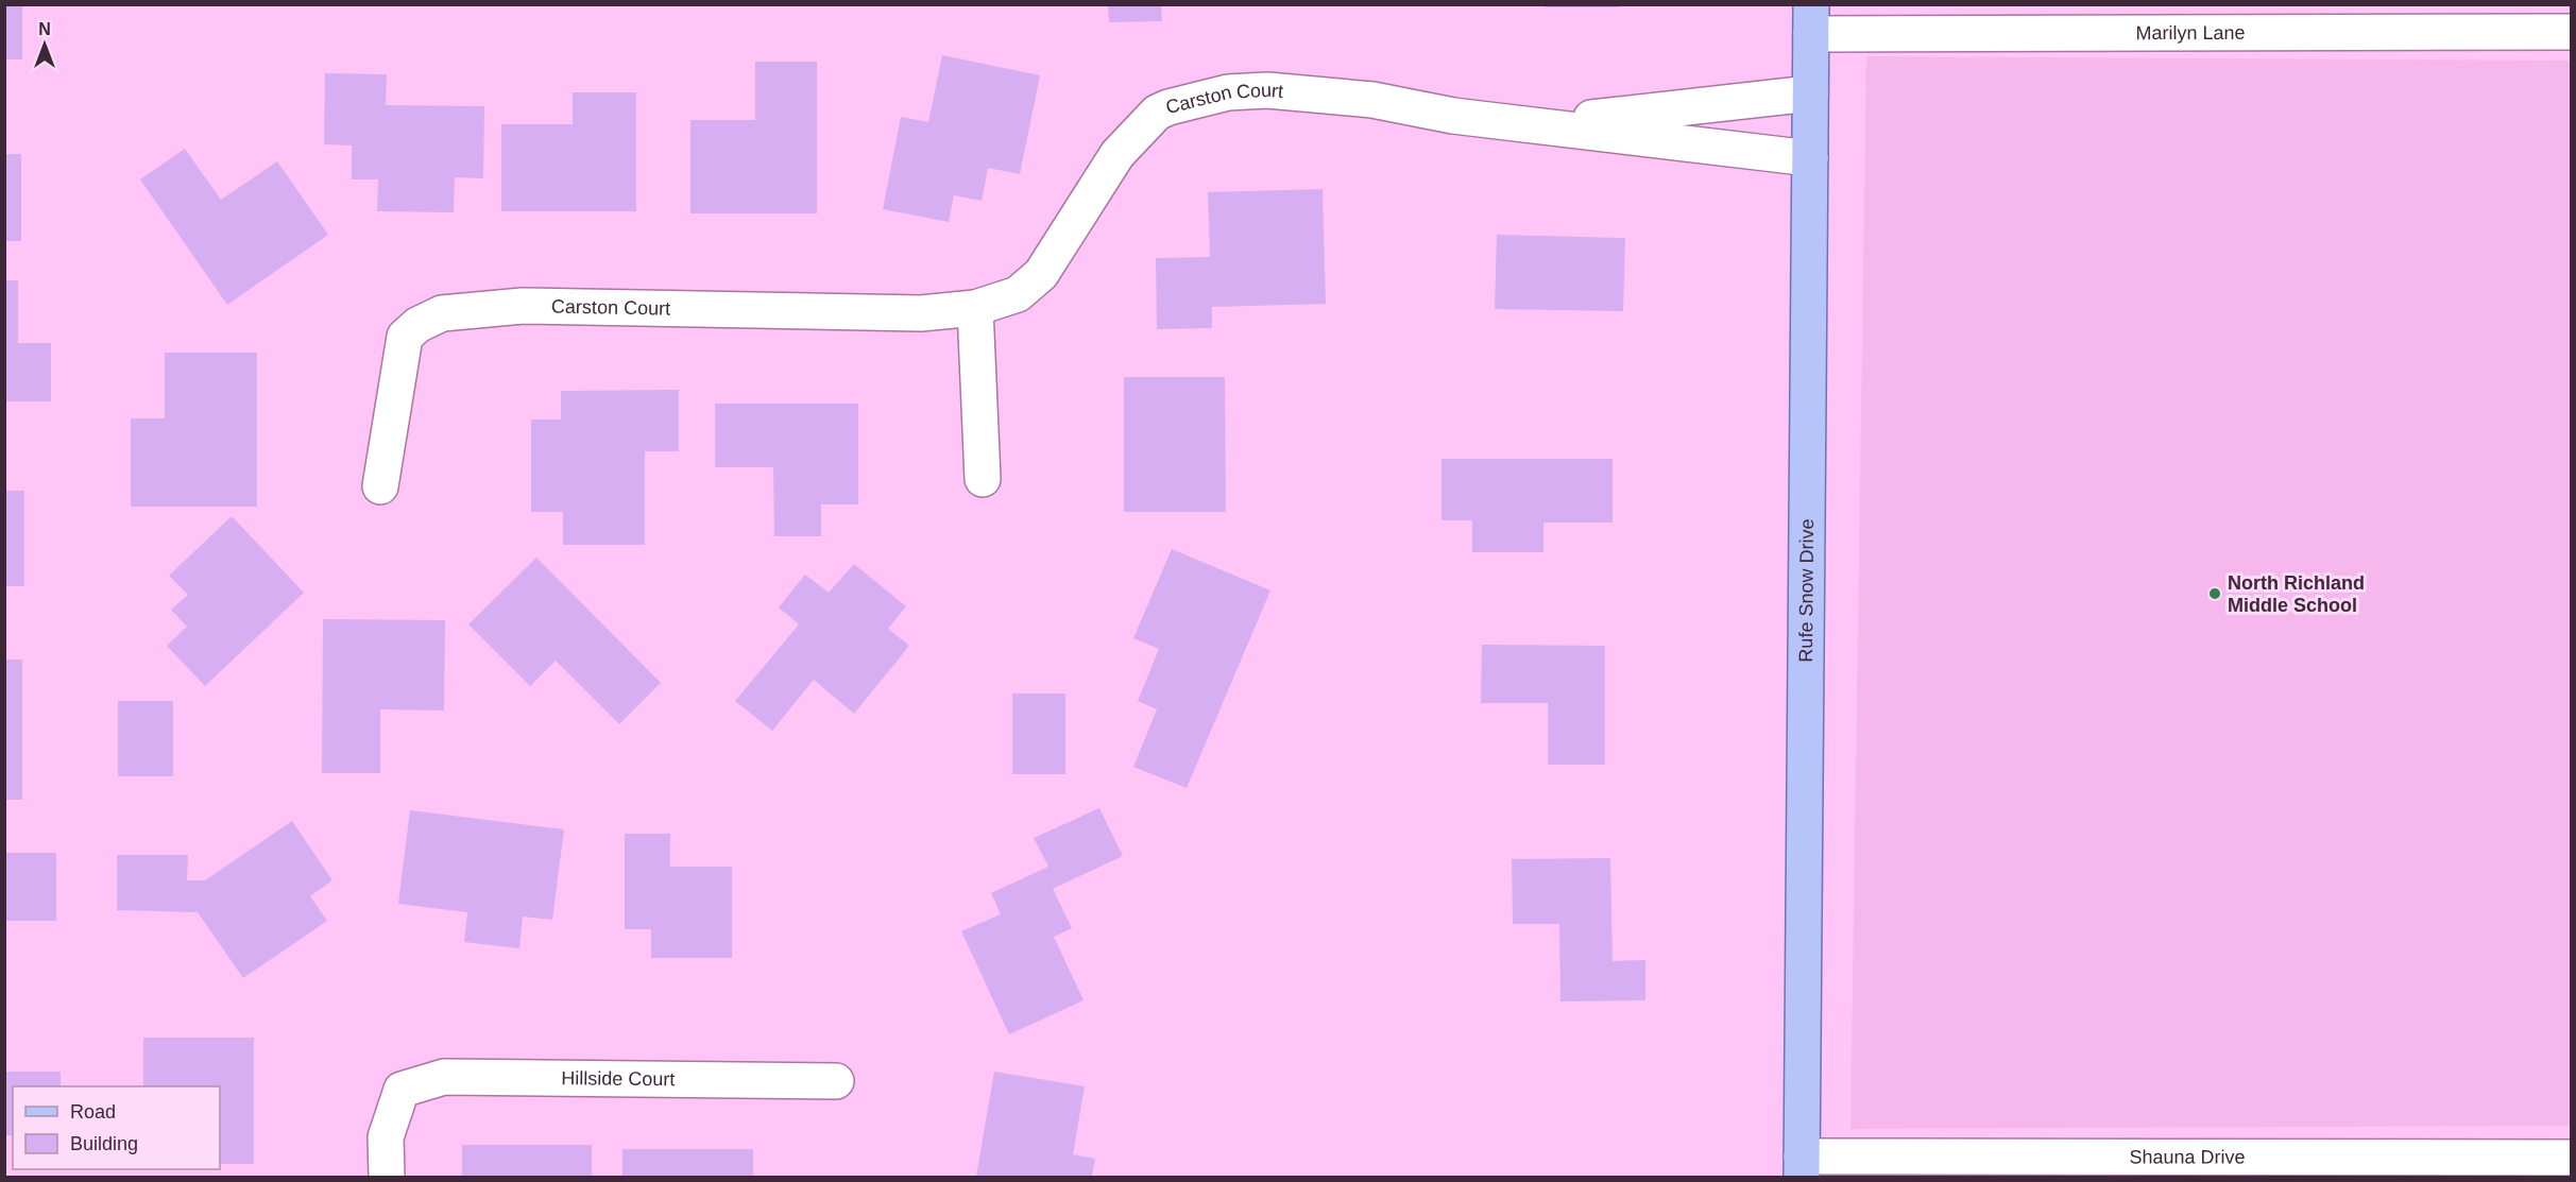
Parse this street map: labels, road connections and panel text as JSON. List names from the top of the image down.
{
  "streets": {
    "main road": ["Rufe Snow Drive"],
    "street": [
      "Marilyn Lane",
      "Carston Court",
      "Hillside Court",
      "Shauna Drive"
    ]
  },
  "crossings": [
    ["Marilyn Lane", "Rufe Snow Drive"],
    ["Carston Court", "Rufe Snow Drive"],
    ["Rufe Snow Drive", "Shauna Drive"]
  ],
  "places": ["North Richland Middle School"],
  "legend": ["Road", "Building"],
  "north": "top"
}
